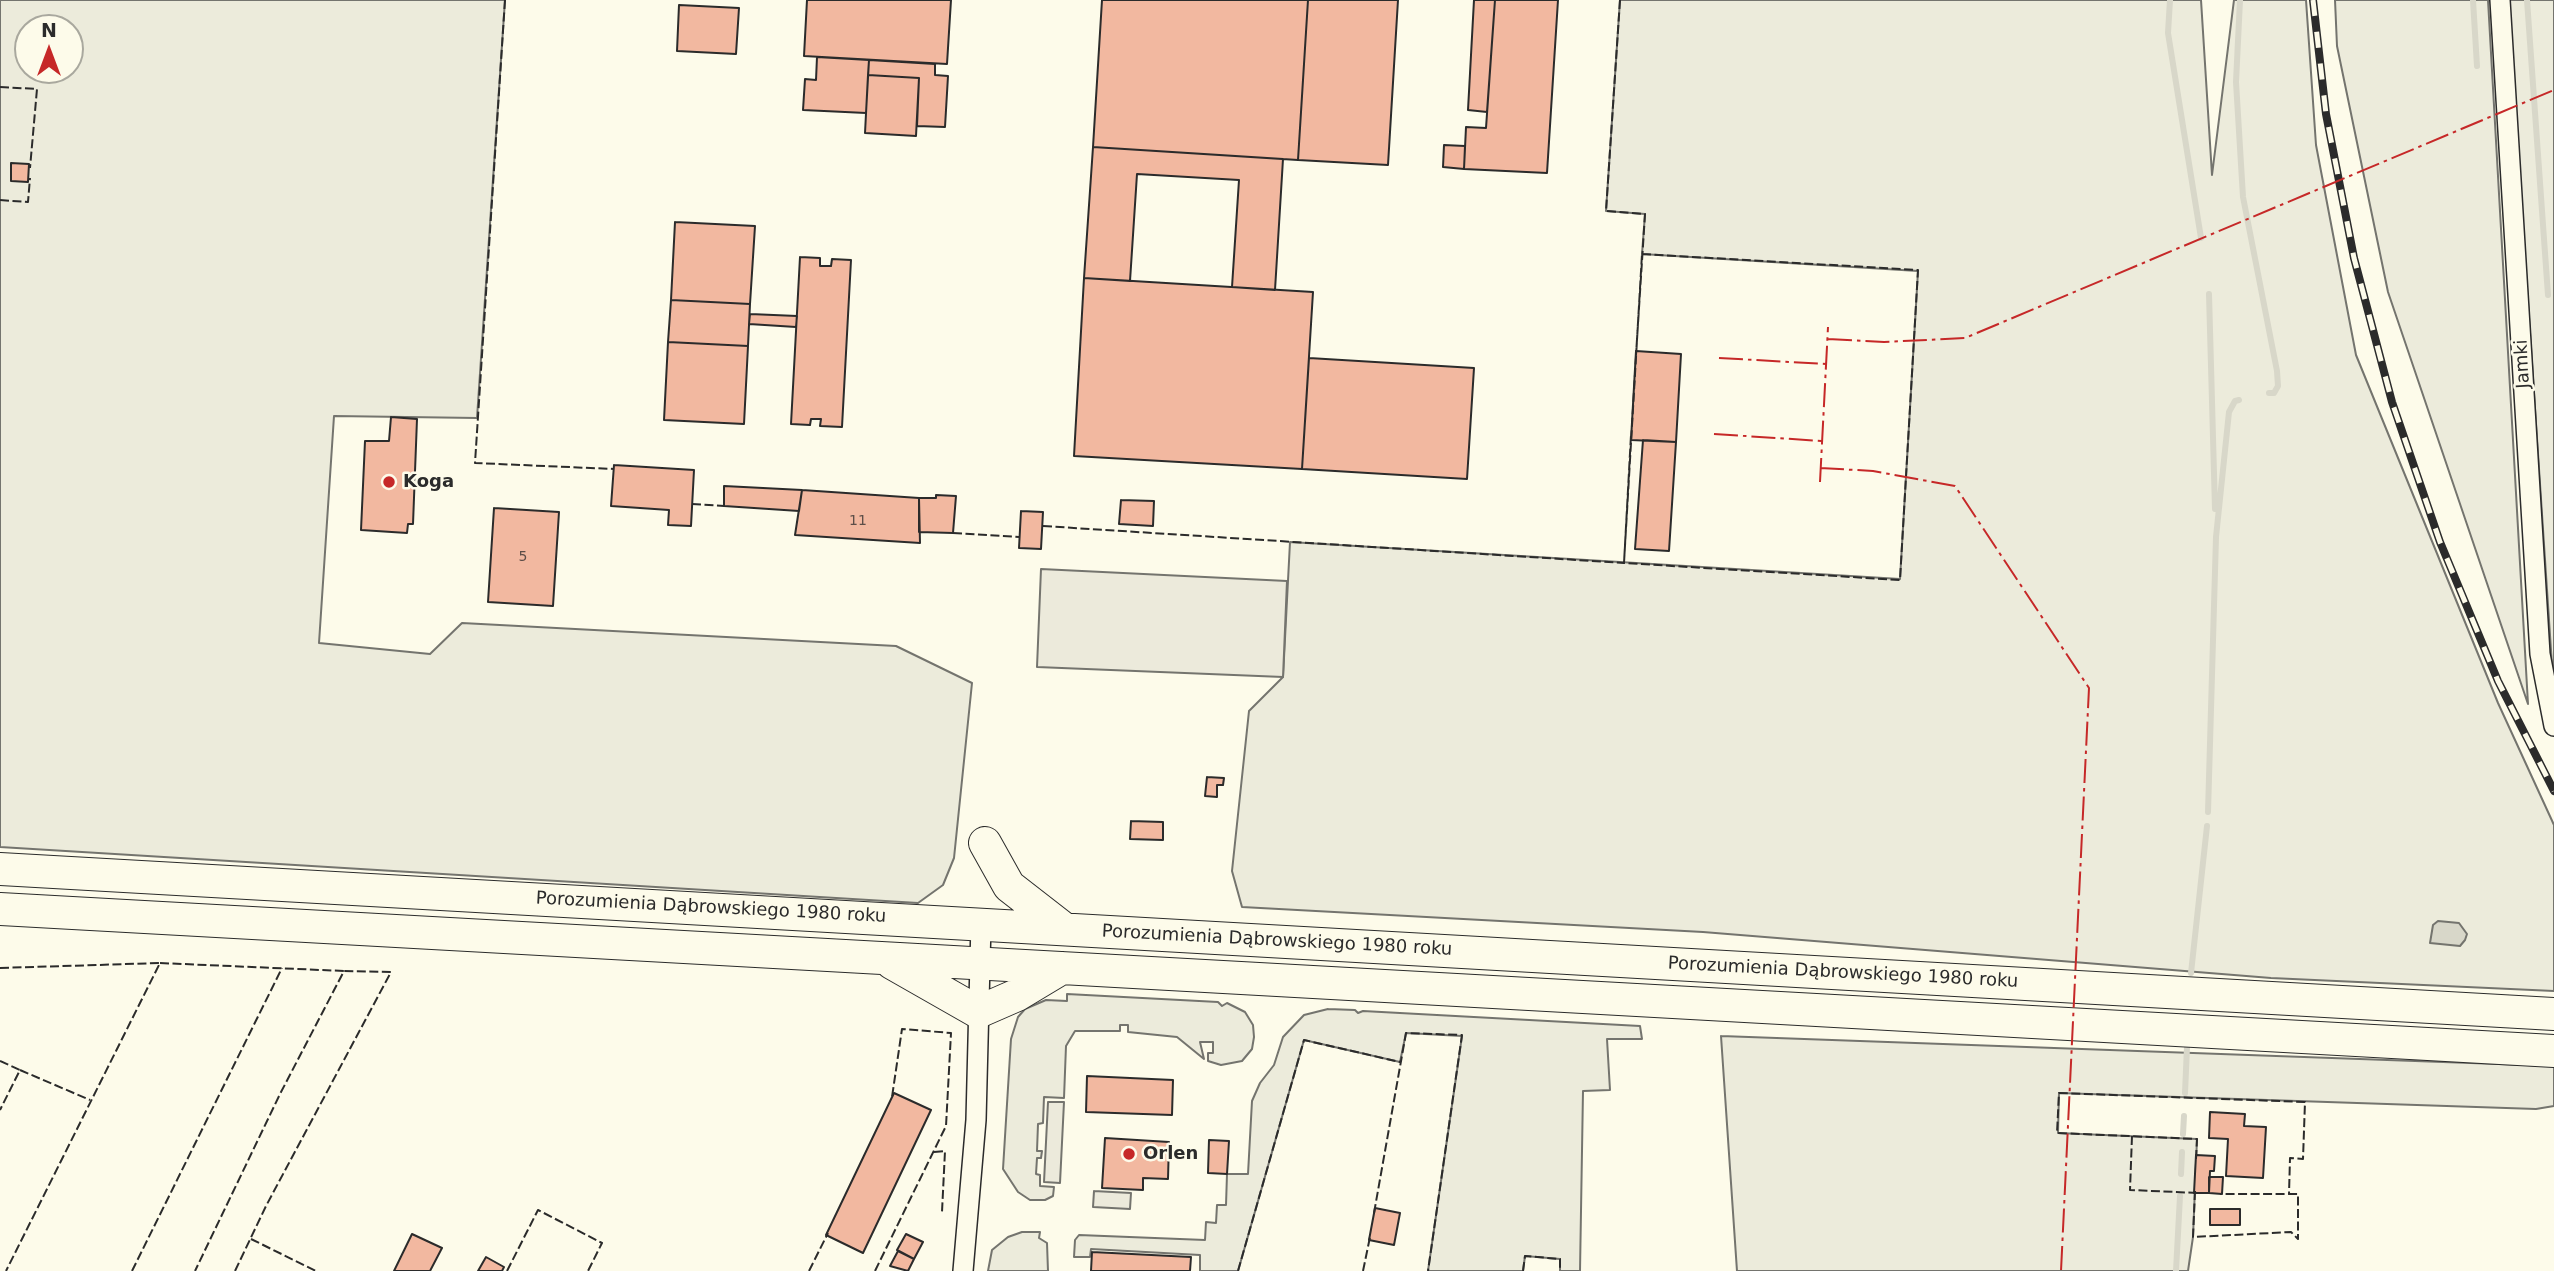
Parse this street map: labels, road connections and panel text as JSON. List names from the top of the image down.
{
  "streets": {
    "main road": ["Porozumienia Dąbrowskiego 1980 roku"],
    "street": ["Jamki"]
  },
  "places": ["Koga", "Orlen"],
  "house_numbers": ["11", "5"],
  "north": "top"
}
